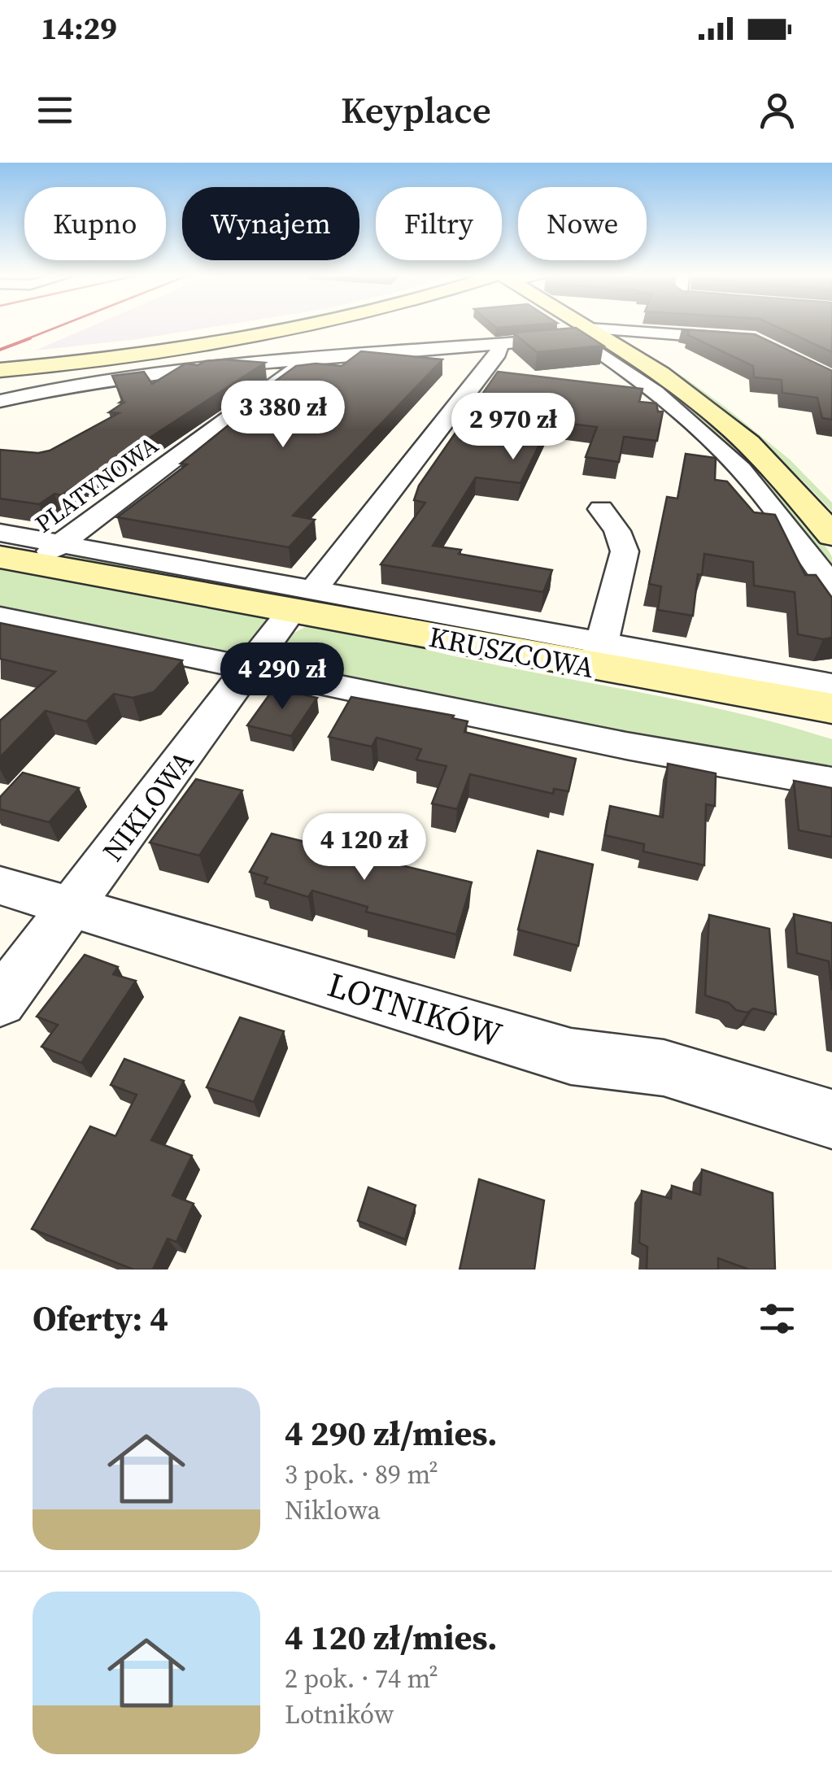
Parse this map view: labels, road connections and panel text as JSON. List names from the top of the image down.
{
  "streets": {
    "main road": ["KRUSZCOWA"],
    "street": ["PLATYNOWA", "NIKLOWA", "LOTNIKÓW"]
  },
  "crossings": [
    ["PLATYNOWA", "KRUSZCOWA"],
    ["KRUSZCOWA", "NIKLOWA"],
    ["NIKLOWA", "LOTNIKÓW"]
  ],
  "page": {
    "status": "14:29",
    "header": "Keyplace",
    "chip": [
      "Kupno",
      "Wynajem",
      "Filtry",
      "Nowe"
    ],
    "price": [
      "3 380 zł",
      "2 970 zł",
      "4 290 zł",
      "4 120 zł"
    ],
    "heading": "Oferty: 4",
    "list": [
      {
        "name": "4 290 zł/mies.",
        "note": "3 pok. · 89 m² · Niklowa"
      },
      {
        "name": "4 120 zł/mies.",
        "note": "2 pok. · 74 m² · Lotników"
      }
    ]
  }
}
